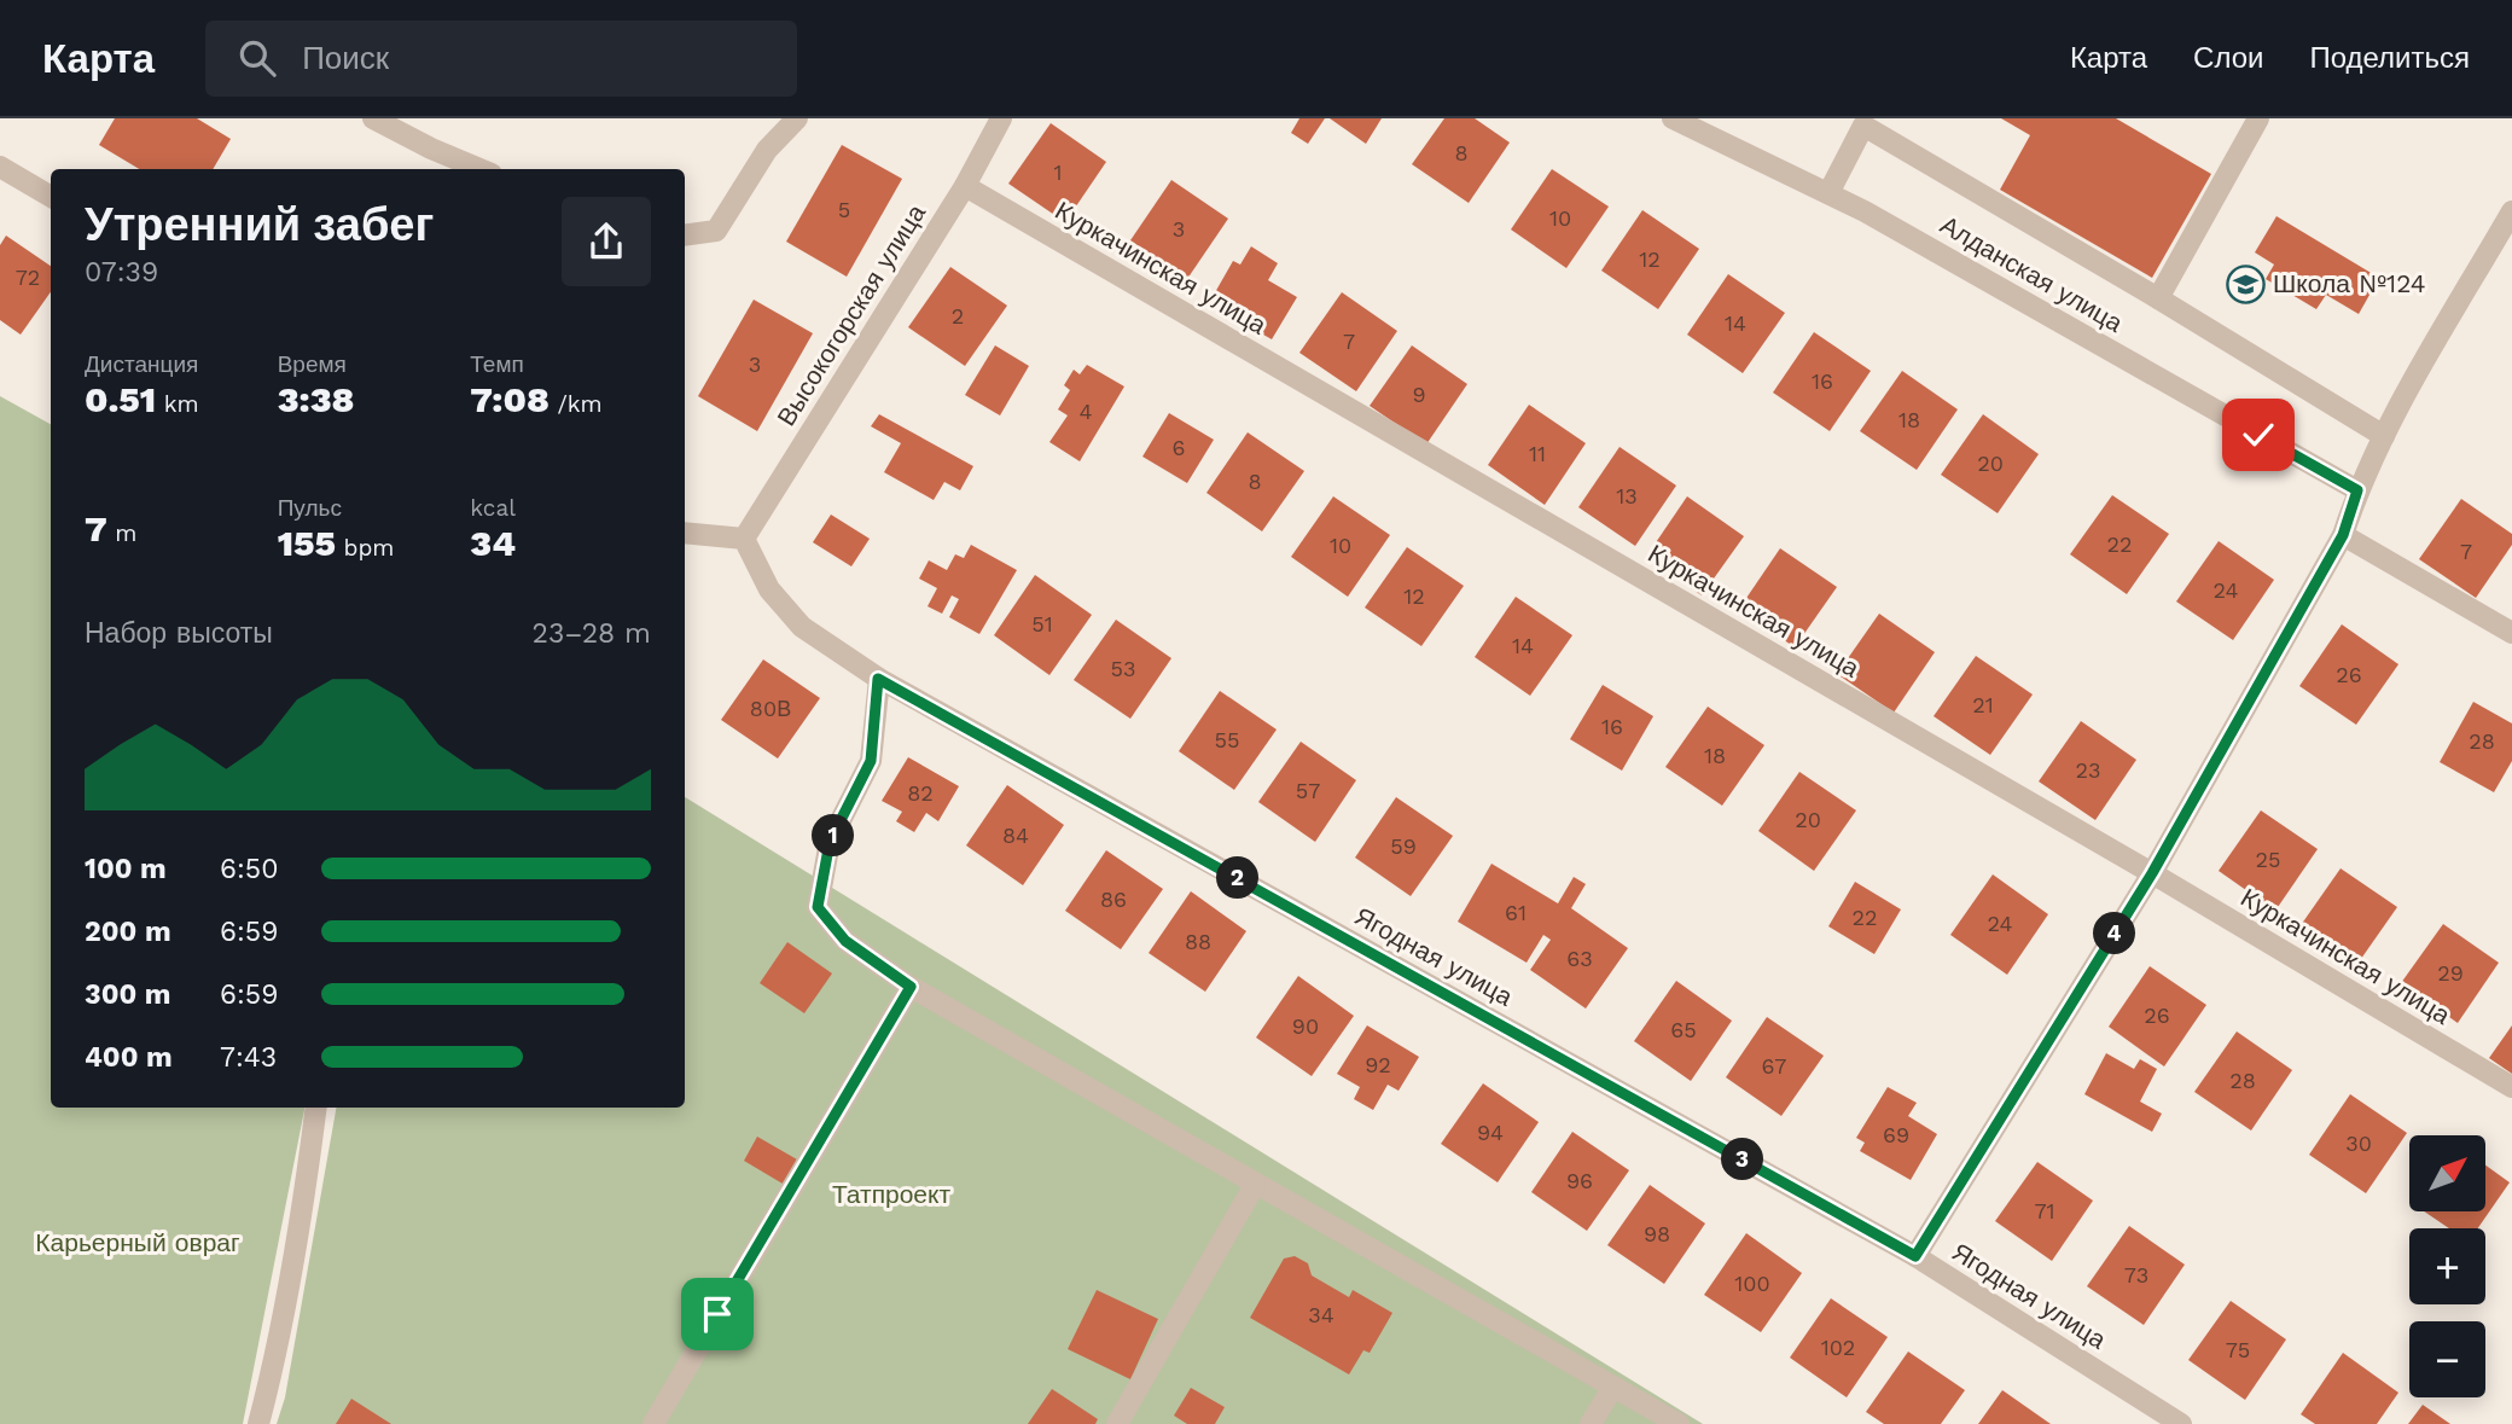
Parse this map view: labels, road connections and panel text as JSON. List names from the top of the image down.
{
  "streets": {
    "street": [
      "Куркачинская улица",
      "Алданская улица",
      "Высокогорская улица",
      "Ягодная улица"
    ]
  },
  "crossings": [
    ["Куркачинская улица", "Высокогорская улица"],
    ["Высокогорская улица", "Ягодная улица"]
  ],
  "parks": ["Татпроект", "Карьерный овраг"],
  "places": {
    "school or university": ["Школа №124"]
  },
  "house_numbers": [
    "8",
    "1",
    "5",
    "10",
    "3",
    "12",
    "72",
    "2",
    "14",
    "7",
    "3",
    "16",
    "9",
    "4",
    "18",
    "6",
    "11",
    "20",
    "8",
    "13",
    "22",
    "10",
    "7",
    "24",
    "12",
    "51",
    "14",
    "53",
    "26",
    "21",
    "80В",
    "16",
    "55",
    "28",
    "18",
    "23",
    "57",
    "82",
    "20",
    "84",
    "59",
    "25",
    "86",
    "61",
    "22",
    "24",
    "88",
    "63",
    "29",
    "26",
    "90",
    "65",
    "92",
    "67",
    "28",
    "94",
    "69",
    "30",
    "96",
    "71",
    "98",
    "73",
    "100",
    "34",
    "102",
    "75"
  ],
  "north": "top right",
  "page": {
    "header": "Карта",
    "search": "Поиск",
    "nav": ["Карта", "Слои", "Поделиться"],
    "heading": ["Утренний забег", "07:39"],
    "stats": [
      ["Дистанция", "0.51 km"],
      ["Время", "3:38"],
      ["Темп", "7:08 /km"],
      ["7 m"],
      ["Пульс", "155 bpm"],
      ["kcal", "34"]
    ],
    "chart": ["Набор высоты", "23–28 m"],
    "pins": [
      "1",
      "2",
      "4",
      "3"
    ],
    "list": [
      {
        "name": "100 m",
        "note": "6:50"
      },
      {
        "name": "200 m",
        "note": "6:59"
      },
      {
        "name": "300 m",
        "note": "6:59"
      },
      {
        "name": "400 m",
        "note": "7:43"
      }
    ],
    "map_buttons": ["+", "−"]
  }
}
